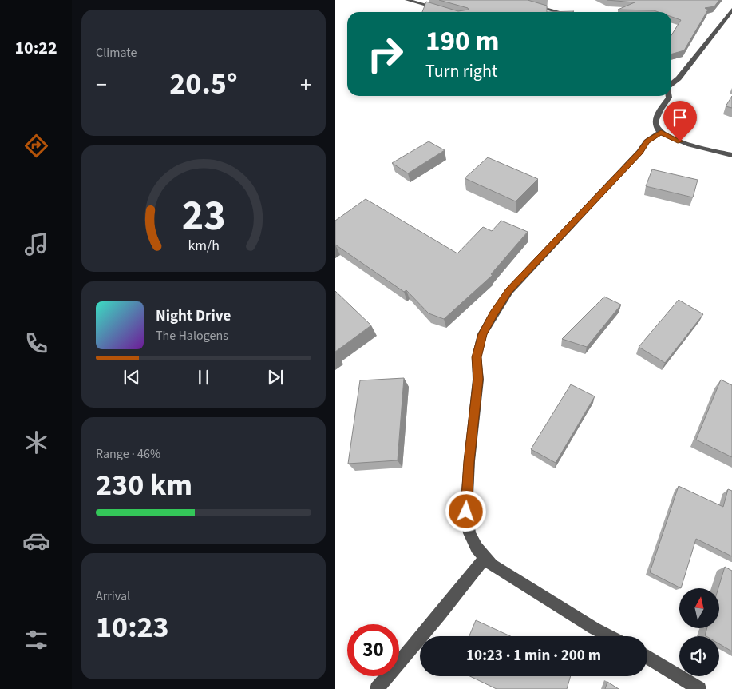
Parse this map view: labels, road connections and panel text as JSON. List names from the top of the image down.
{
  "north": "top",
  "page": {
    "tabs": "10:22",
    "tile": [
      "Climate",
      ["Range · 46%", "230 km"],
      ["Arrival", "10:23"]
    ],
    "turn": ["190 m", "Turn right"],
    "heat": ["−", "20.5°", "+"],
    "song": ["Night Drive", "The Halogens"],
    "limit": "30",
    "trip": "10:23 · 1 min · 200 m",
    "gauge": ["23", "km/h"]
  }
}
